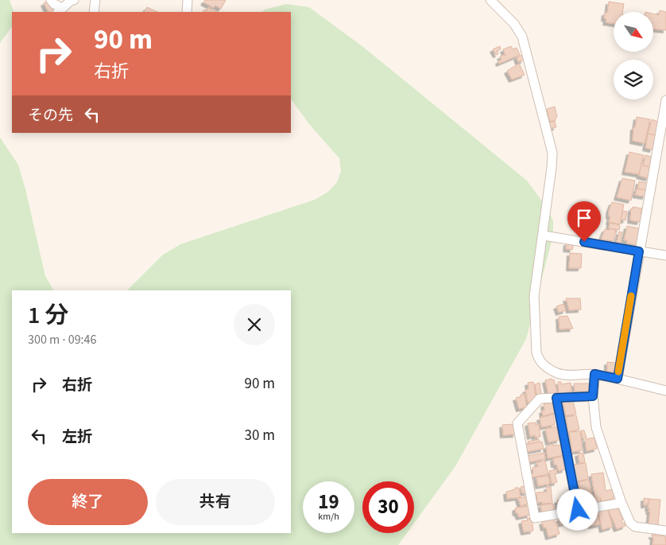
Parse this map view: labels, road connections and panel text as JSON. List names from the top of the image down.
{
  "north": "bottom right",
  "page": {
    "turn": ["90 m", "右折"],
    "then": "その先",
    "heading": ["1 分", "300 m · 09:46"],
    "list": [
      {
        "name": "右折",
        "value": "90 m"
      },
      {
        "name": "左折",
        "value": "30 m"
      }
    ],
    "buttons": ["終了", "共有"],
    "speed": "19 km/h",
    "limit": "30"
  }
}
